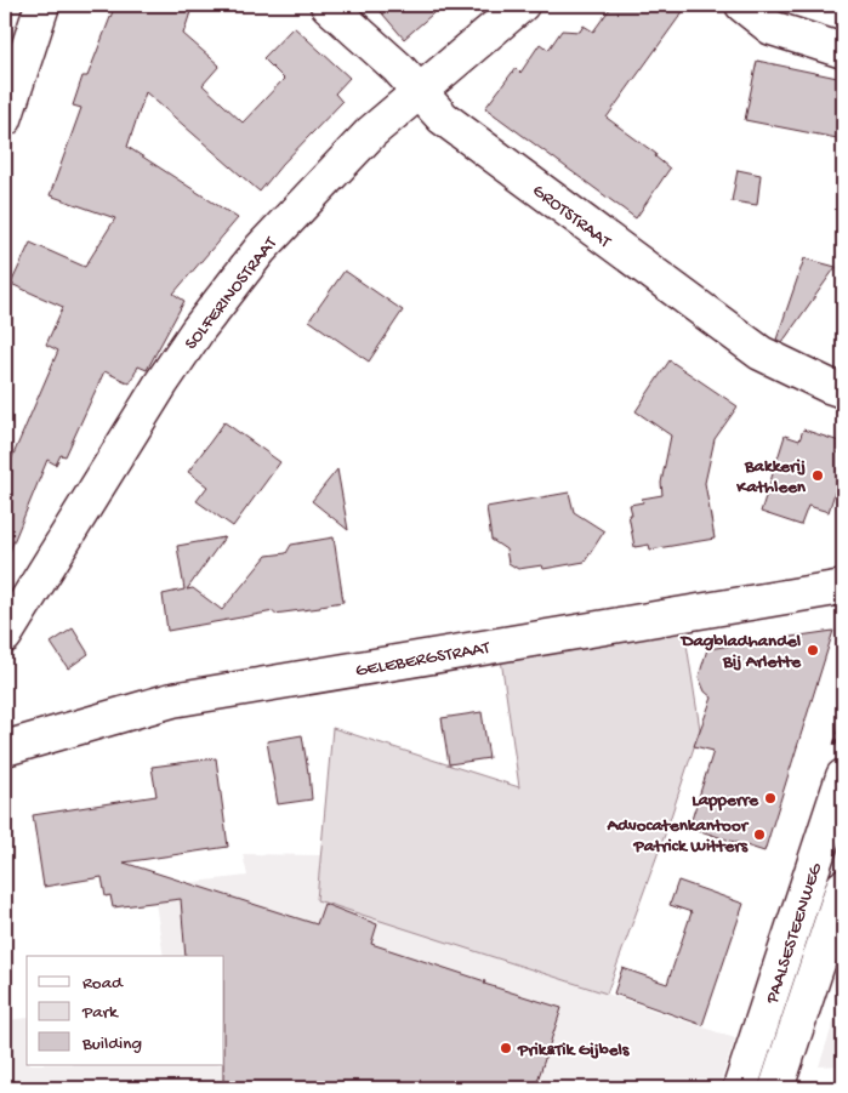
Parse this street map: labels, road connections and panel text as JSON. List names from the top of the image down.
{
  "streets": {
    "street": [
      "GROTSTRAAT",
      "SOLFERINOSTRAAT",
      "GELEBERGSTRAAT",
      "PAALSESTEENWEG"
    ]
  },
  "crossings": [
    ["GROTSTRAAT", "SOLFERINOSTRAAT"]
  ],
  "places": [
    "Bakkerij Kathleen",
    "Dagbladhandel Bij Arlette",
    "Lapperre",
    "Advocatenkantoor Patrick Witters",
    "Prik&Tik Gijbels"
  ],
  "legend": ["Road", "Park", "Building"]
}
